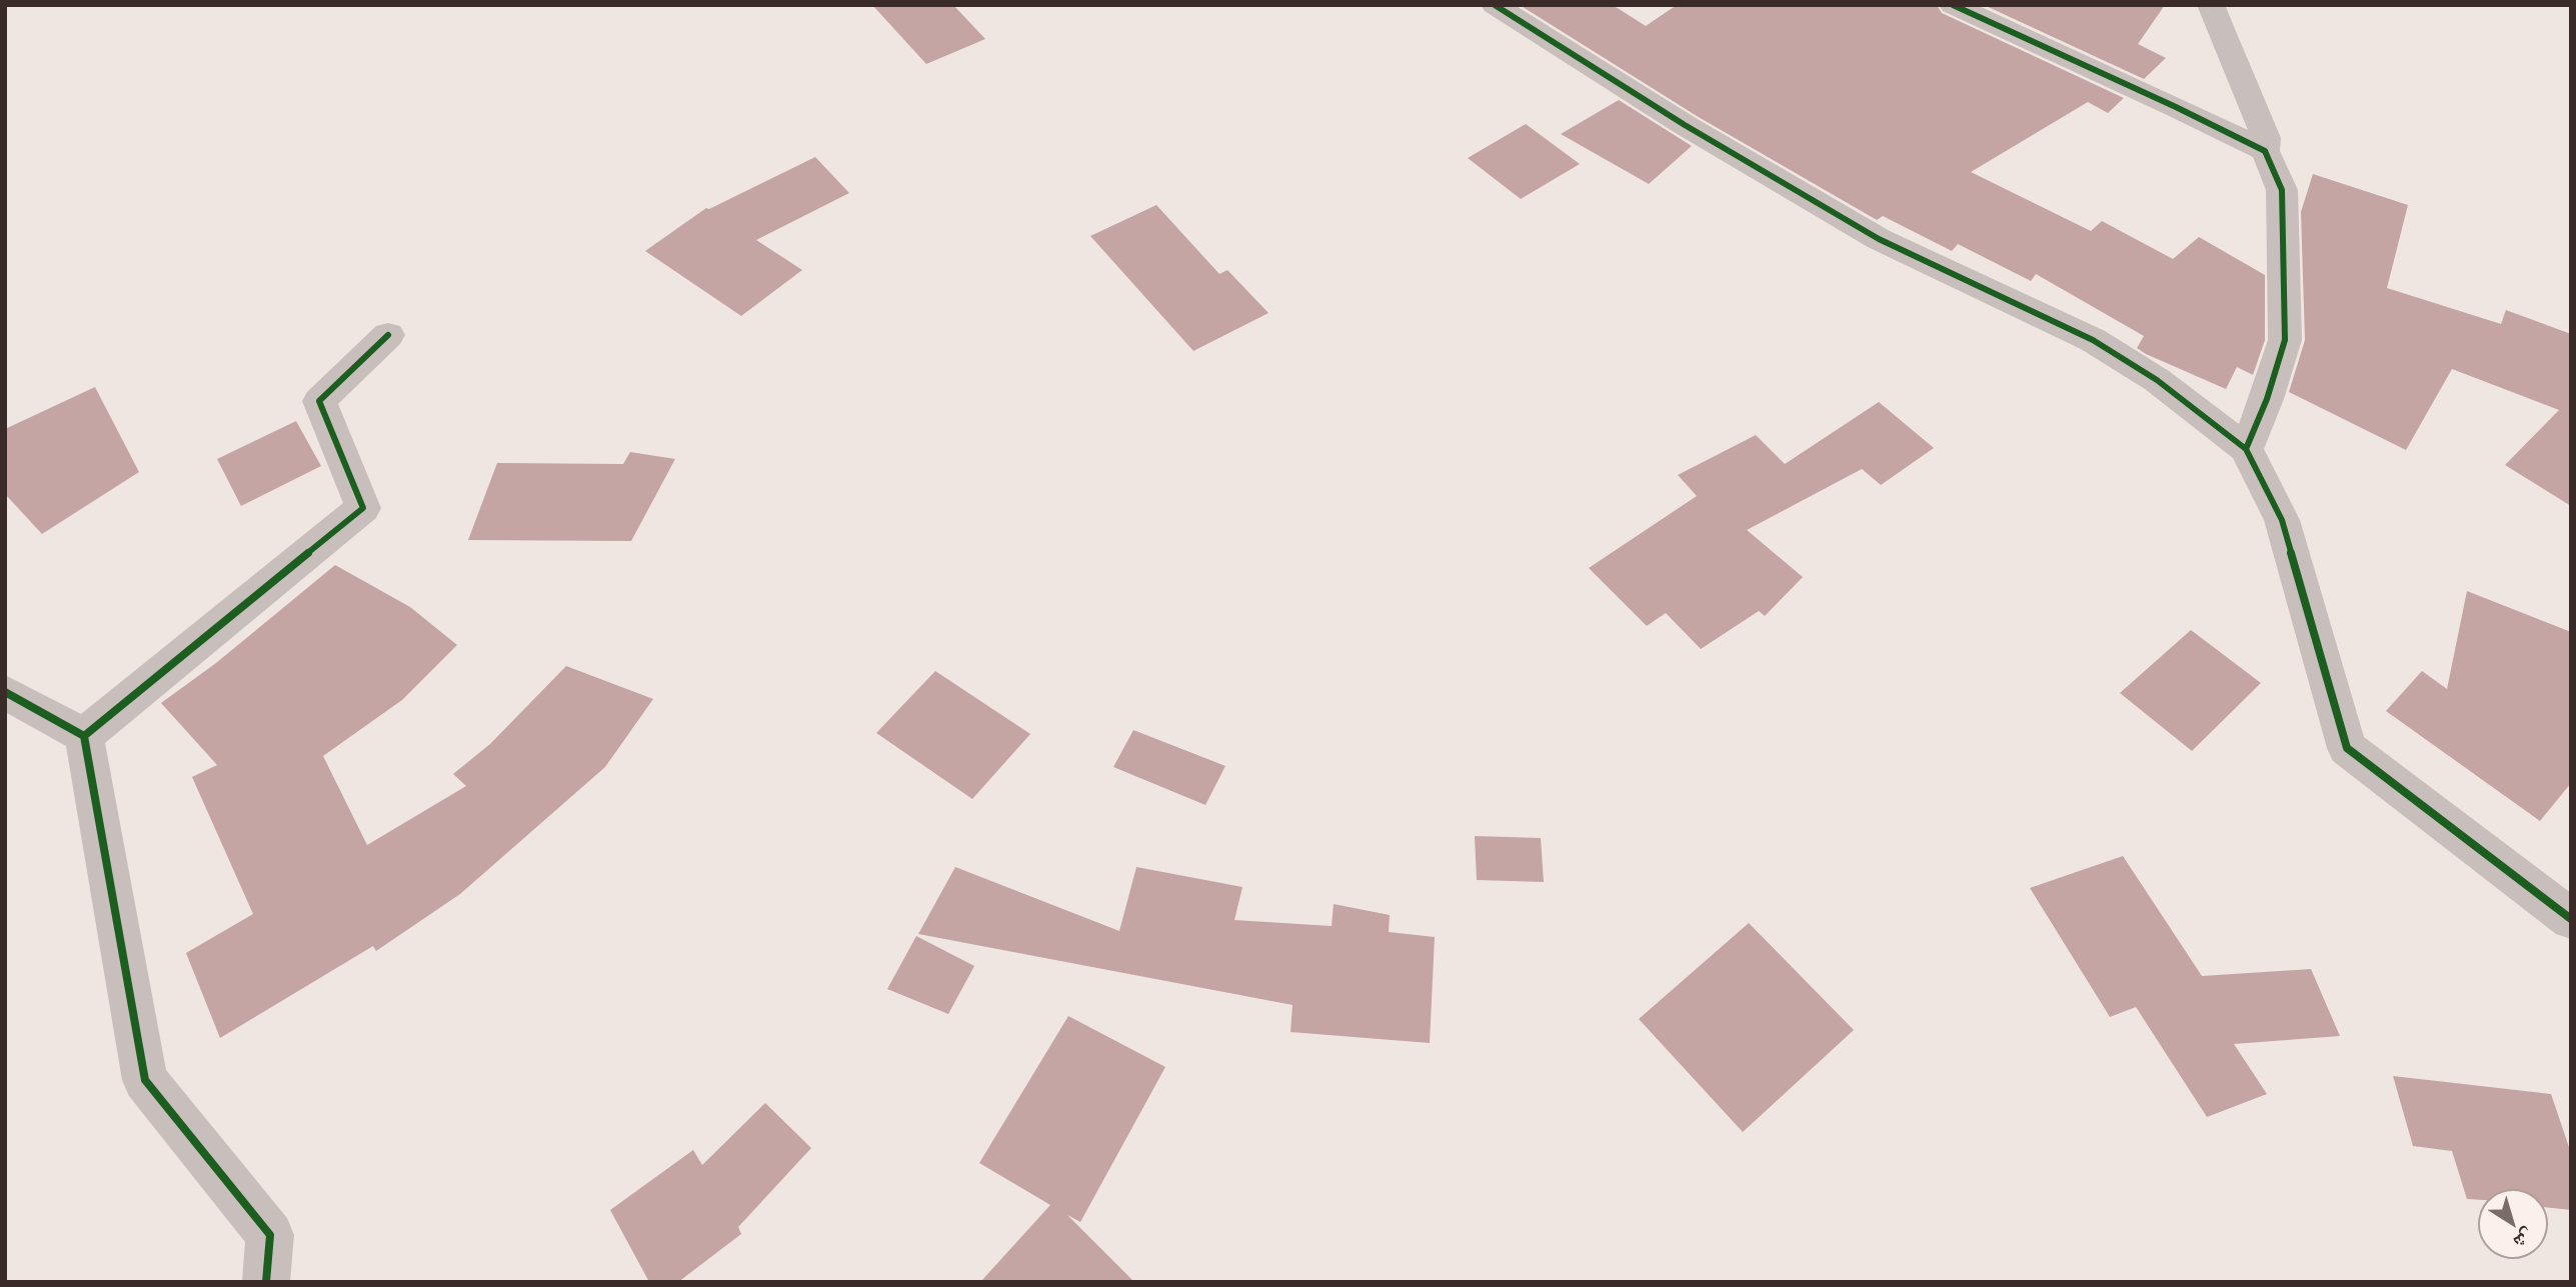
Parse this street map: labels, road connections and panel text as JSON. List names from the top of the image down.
{
  "north": "bottom right"
}
